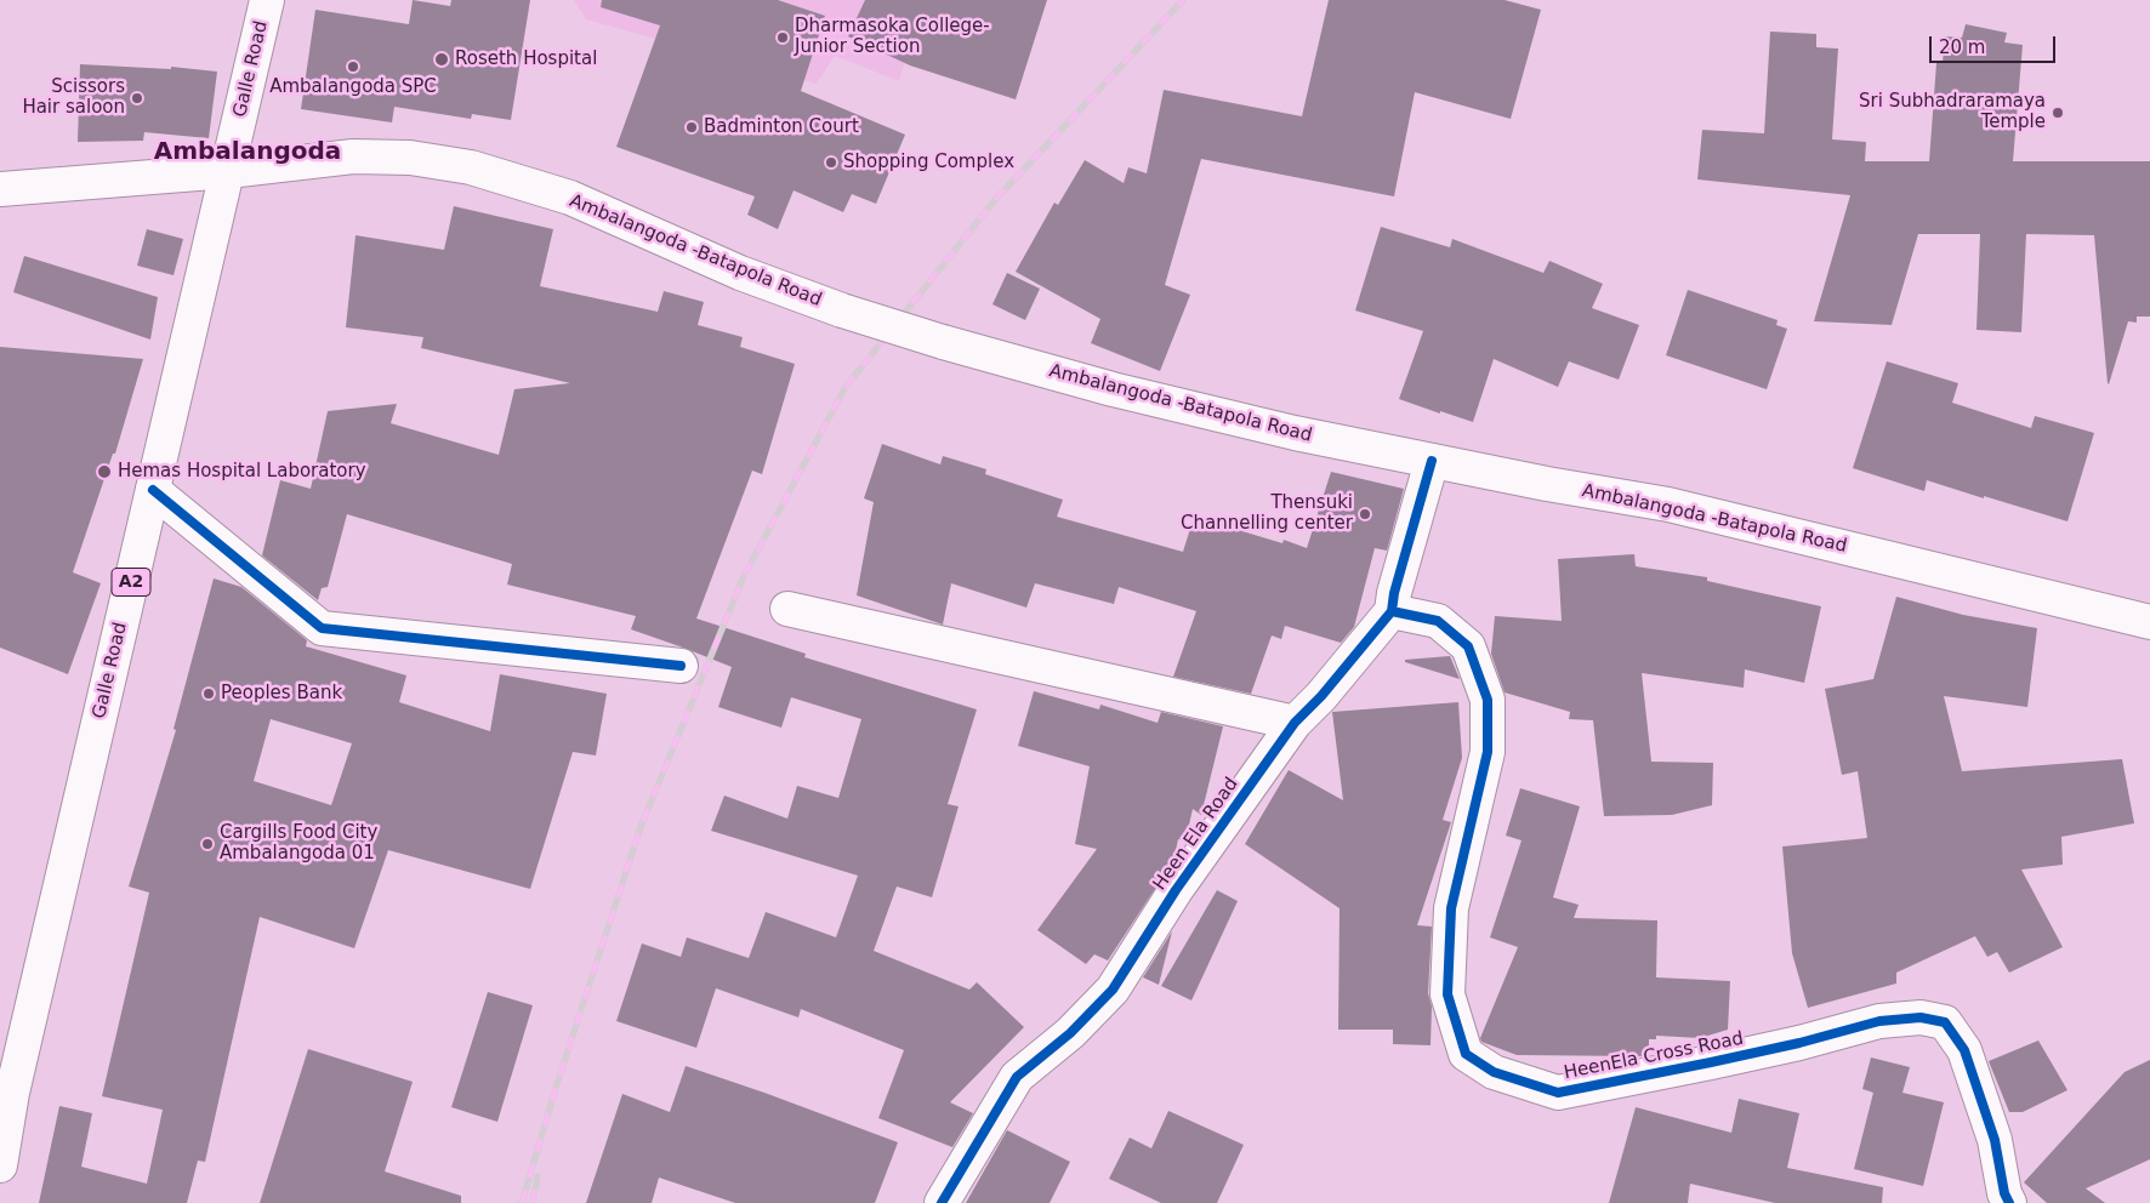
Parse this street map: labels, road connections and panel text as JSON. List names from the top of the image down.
{
  "streets": {
    "main road": [
      "Galle Road",
      "Ambalangoda -Batapola Road",
      "A2",
      "Heen Ela Road",
      "HeenEla Cross Road"
    ]
  },
  "crossings": [
    ["Galle Road", "Ambalangoda -Batapola Road"],
    ["Ambalangoda -Batapola Road", "Heen Ela Road"],
    ["Heen Ela Road", "HeenEla Cross Road"]
  ],
  "districts": ["Ambalangoda"],
  "places": [
    "Dharmasoka College- Junior Section",
    "Roseth Hospital",
    "Ambalangoda SPC",
    "Scissors Hair saloon",
    "Sri Subhadraramaya Temple",
    "Badminton Court",
    "Shopping Complex",
    "Hemas Hospital Laboratory",
    "Thensuki Channelling center",
    "Peoples Bank",
    "Cargills Food City Ambalangoda 01"
  ],
  "scale_bar": "20 m"
}
